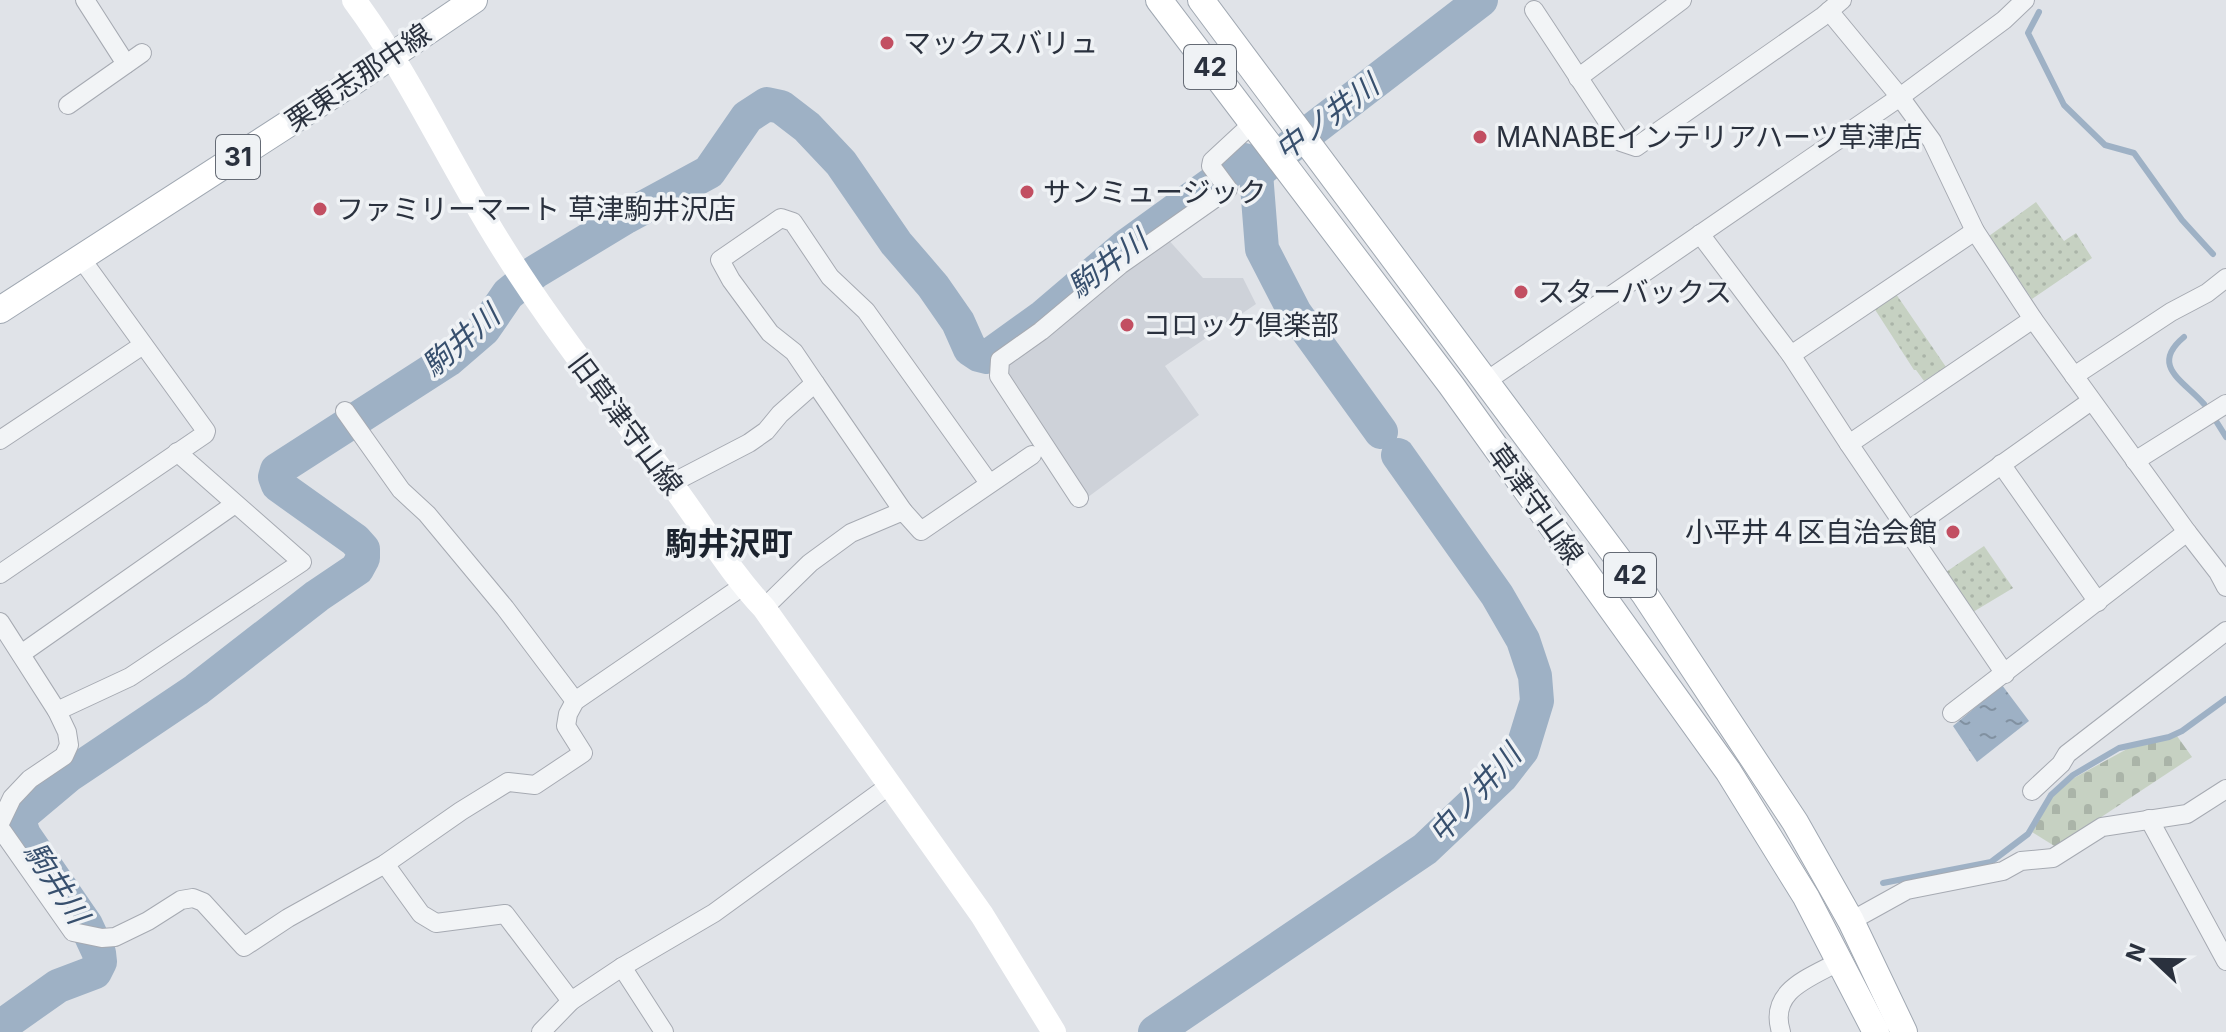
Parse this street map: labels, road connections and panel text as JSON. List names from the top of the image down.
{
  "streets": {
    "main road": [
      "42",
      "栗東志那中線",
      "31",
      "草津守山線"
    ],
    "street": ["旧草津守山線"]
  },
  "crossings": [
    ["栗東志那中線", "旧草津守山線"]
  ],
  "districts": ["駒井沢町"],
  "water": ["中ノ井川", "駒井川"],
  "places": [
    "マックスバリュ",
    "MANABEインテリアハーツ草津店",
    "サンミュージック",
    "ファミリーマート 草津駒井沢店",
    "スターバックス",
    "コロッケ倶楽部",
    "小平井４区自治会館"
  ],
  "north": "left"
}
